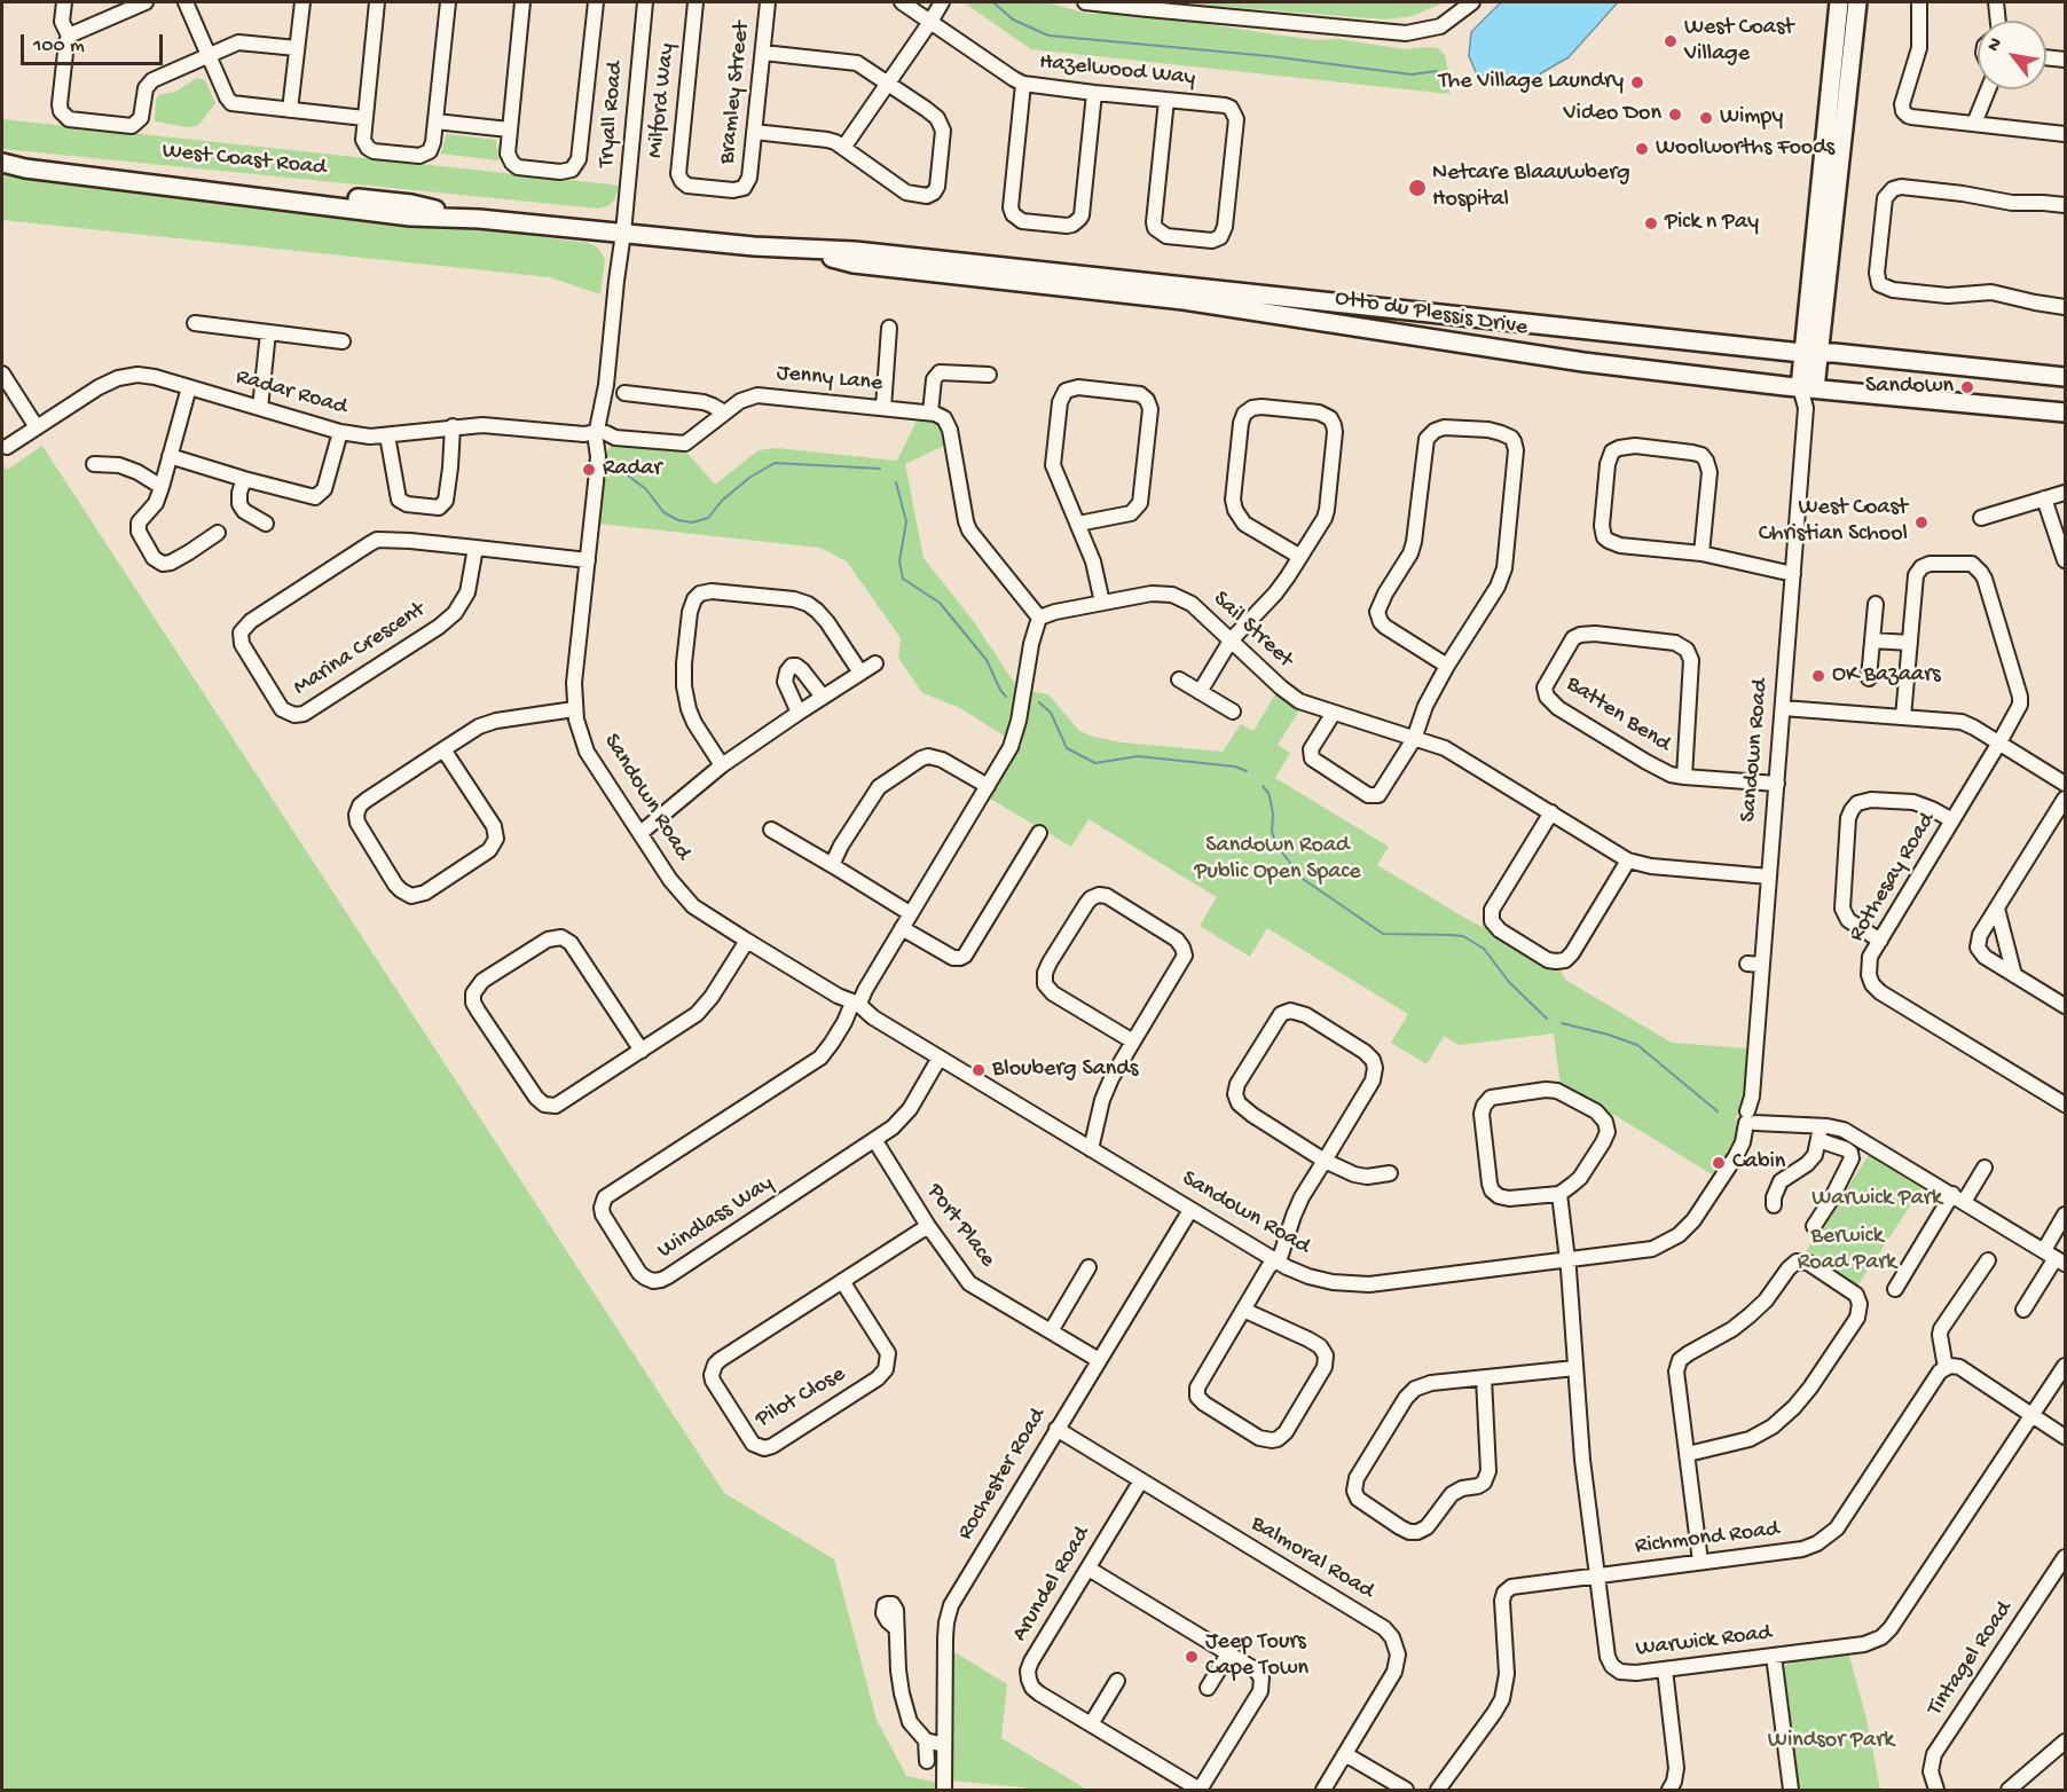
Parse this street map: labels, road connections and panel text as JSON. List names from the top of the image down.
{
  "streets": {
    "main road": ["West Coast Road", "Otto du Plessis Drive", "Sandown Road"],
    "street": [
      "Hazelwood Way",
      "Bramley Street",
      "Milford Way",
      "Tryall Road",
      "Jenny Lane",
      "Radar Road",
      "Sail Street",
      "Marina Crescent",
      "Batten Bend",
      "Rothesay Road",
      "Windlass Way",
      "Port Place",
      "Pilot Close",
      "Rochester Road",
      "Richmond Road",
      "Balmoral Road",
      "Arundel Road",
      "Warwick Road",
      "Tintagel Road"
    ]
  },
  "crossings": [
    ["Bramley Street", "Milford Way"],
    ["Tryall Road", "West Coast Road"],
    ["Tryall Road", "Otto du Plessis Drive"],
    ["Tryall Road", "Sandown Road"],
    ["West Coast Road", "Otto du Plessis Drive"],
    ["West Coast Road", "Sandown Road"],
    ["Otto du Plessis Drive", "Sandown Road"],
    ["Jenny Lane", "Radar Road"],
    ["Jenny Lane", "Sandown Road"],
    ["Radar Road", "Sandown Road"],
    ["Sail Street", "Sandown Road"],
    ["Marina Crescent", "Sandown Road"],
    ["Batten Bend", "Sandown Road"],
    ["Sandown Road", "Windlass Way"],
    ["Sandown Road", "Rochester Road"],
    ["Sandown Road", "Warwick Road"],
    ["Windlass Way", "Port Place"],
    ["Port Place", "Pilot Close"],
    ["Port Place", "Rochester Road"],
    ["Rochester Road", "Balmoral Road"],
    ["Richmond Road", "Warwick Road"],
    ["Balmoral Road", "Arundel Road"]
  ],
  "parks": [
    "Sandown Road Public Open Space",
    "Warwick Park",
    "Berwick Road Park",
    "Windsor Park"
  ],
  "places": [
    "West Coast Village",
    "The Village Laundry",
    "Video Don",
    "Wimpy",
    "Woolworths Foods",
    "Netcare Blaauwberg Hospital",
    "Pick n Pay",
    "Sandown",
    "Radar",
    "West Coast Christian School",
    "OK Bazaars",
    "Blouberg Sands",
    "Cabin",
    "Jeep Tours Cape Town"
  ],
  "scale_bar": "100 m",
  "north": "top left"
}
